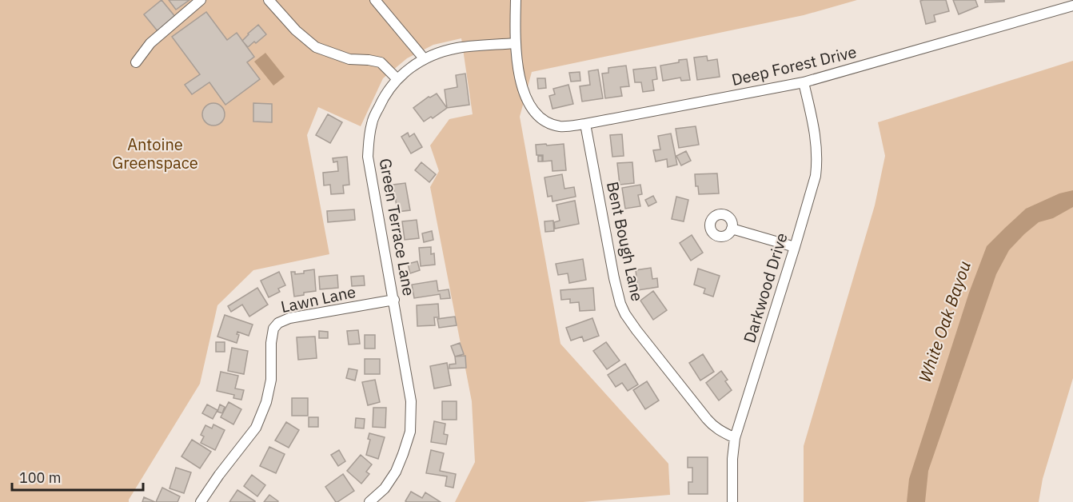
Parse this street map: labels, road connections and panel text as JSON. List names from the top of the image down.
{
  "streets": {
    "street": [
      "Deep Forest Drive",
      "Green Terrace Lane",
      "Bent Bough Lane",
      "Darkwood Drive",
      "Lawn Lane"
    ]
  },
  "crossings": [
    ["Deep Forest Drive", "Green Terrace Lane"],
    ["Deep Forest Drive", "Bent Bough Lane"],
    ["Deep Forest Drive", "Darkwood Drive"],
    ["Green Terrace Lane", "Lawn Lane"],
    ["Bent Bough Lane", "Darkwood Drive"]
  ],
  "water": ["White Oak Bayou"],
  "parks": ["Antoine Greenspace"],
  "scale_bar": "100 m"
}
